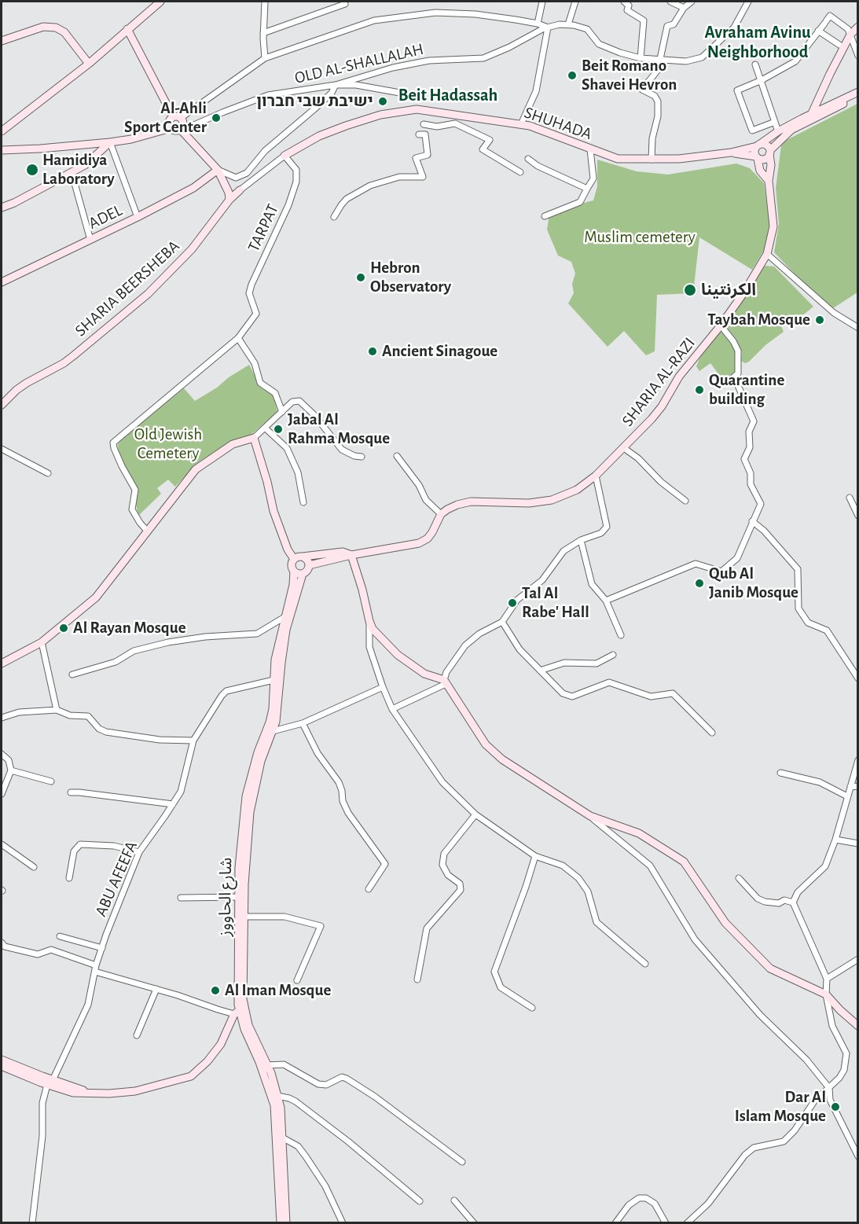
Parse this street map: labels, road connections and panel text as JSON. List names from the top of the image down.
{
  "streets": {
    "main road": [
      "SHUHADA",
      "ADEL",
      "SHARIA BEERSHEBA",
      "SHARIA AL-RAZI",
      "شارع الحاووز"
    ],
    "street": ["OLD AL-SHALLALAH", "TARPAT", "ABU AFEEFA"]
  },
  "crossings": [
    ["SHUHADA", "TARPAT"],
    ["SHUHADA", "SHARIA BEERSHEBA"],
    ["ABU AFEEFA", "شارع الحاووز"]
  ],
  "districts": ["Avraham Avinu Neighborhood", "Beit Hadassah"],
  "parks": ["Muslim cemetery", "Old Jewish Cemetery"],
  "places": [
    "Beit Romano Shavei Hevron",
    "ישיבת שבי חברון",
    "Al-Ahli Sport Center",
    "Hamidiya Laboratory",
    "Hebron Observatory",
    "الكرنتينا",
    "Taybah Mosque",
    "Ancient Sinagoue",
    "Quarantine building",
    "Jabal Al Rahma Mosque",
    "Qub Al Janib Mosque",
    "Tal Al Rabe' Hall",
    "Al Rayan Mosque",
    "Al Iman Mosque",
    "Dar Al Islam Mosque"
  ]
}
